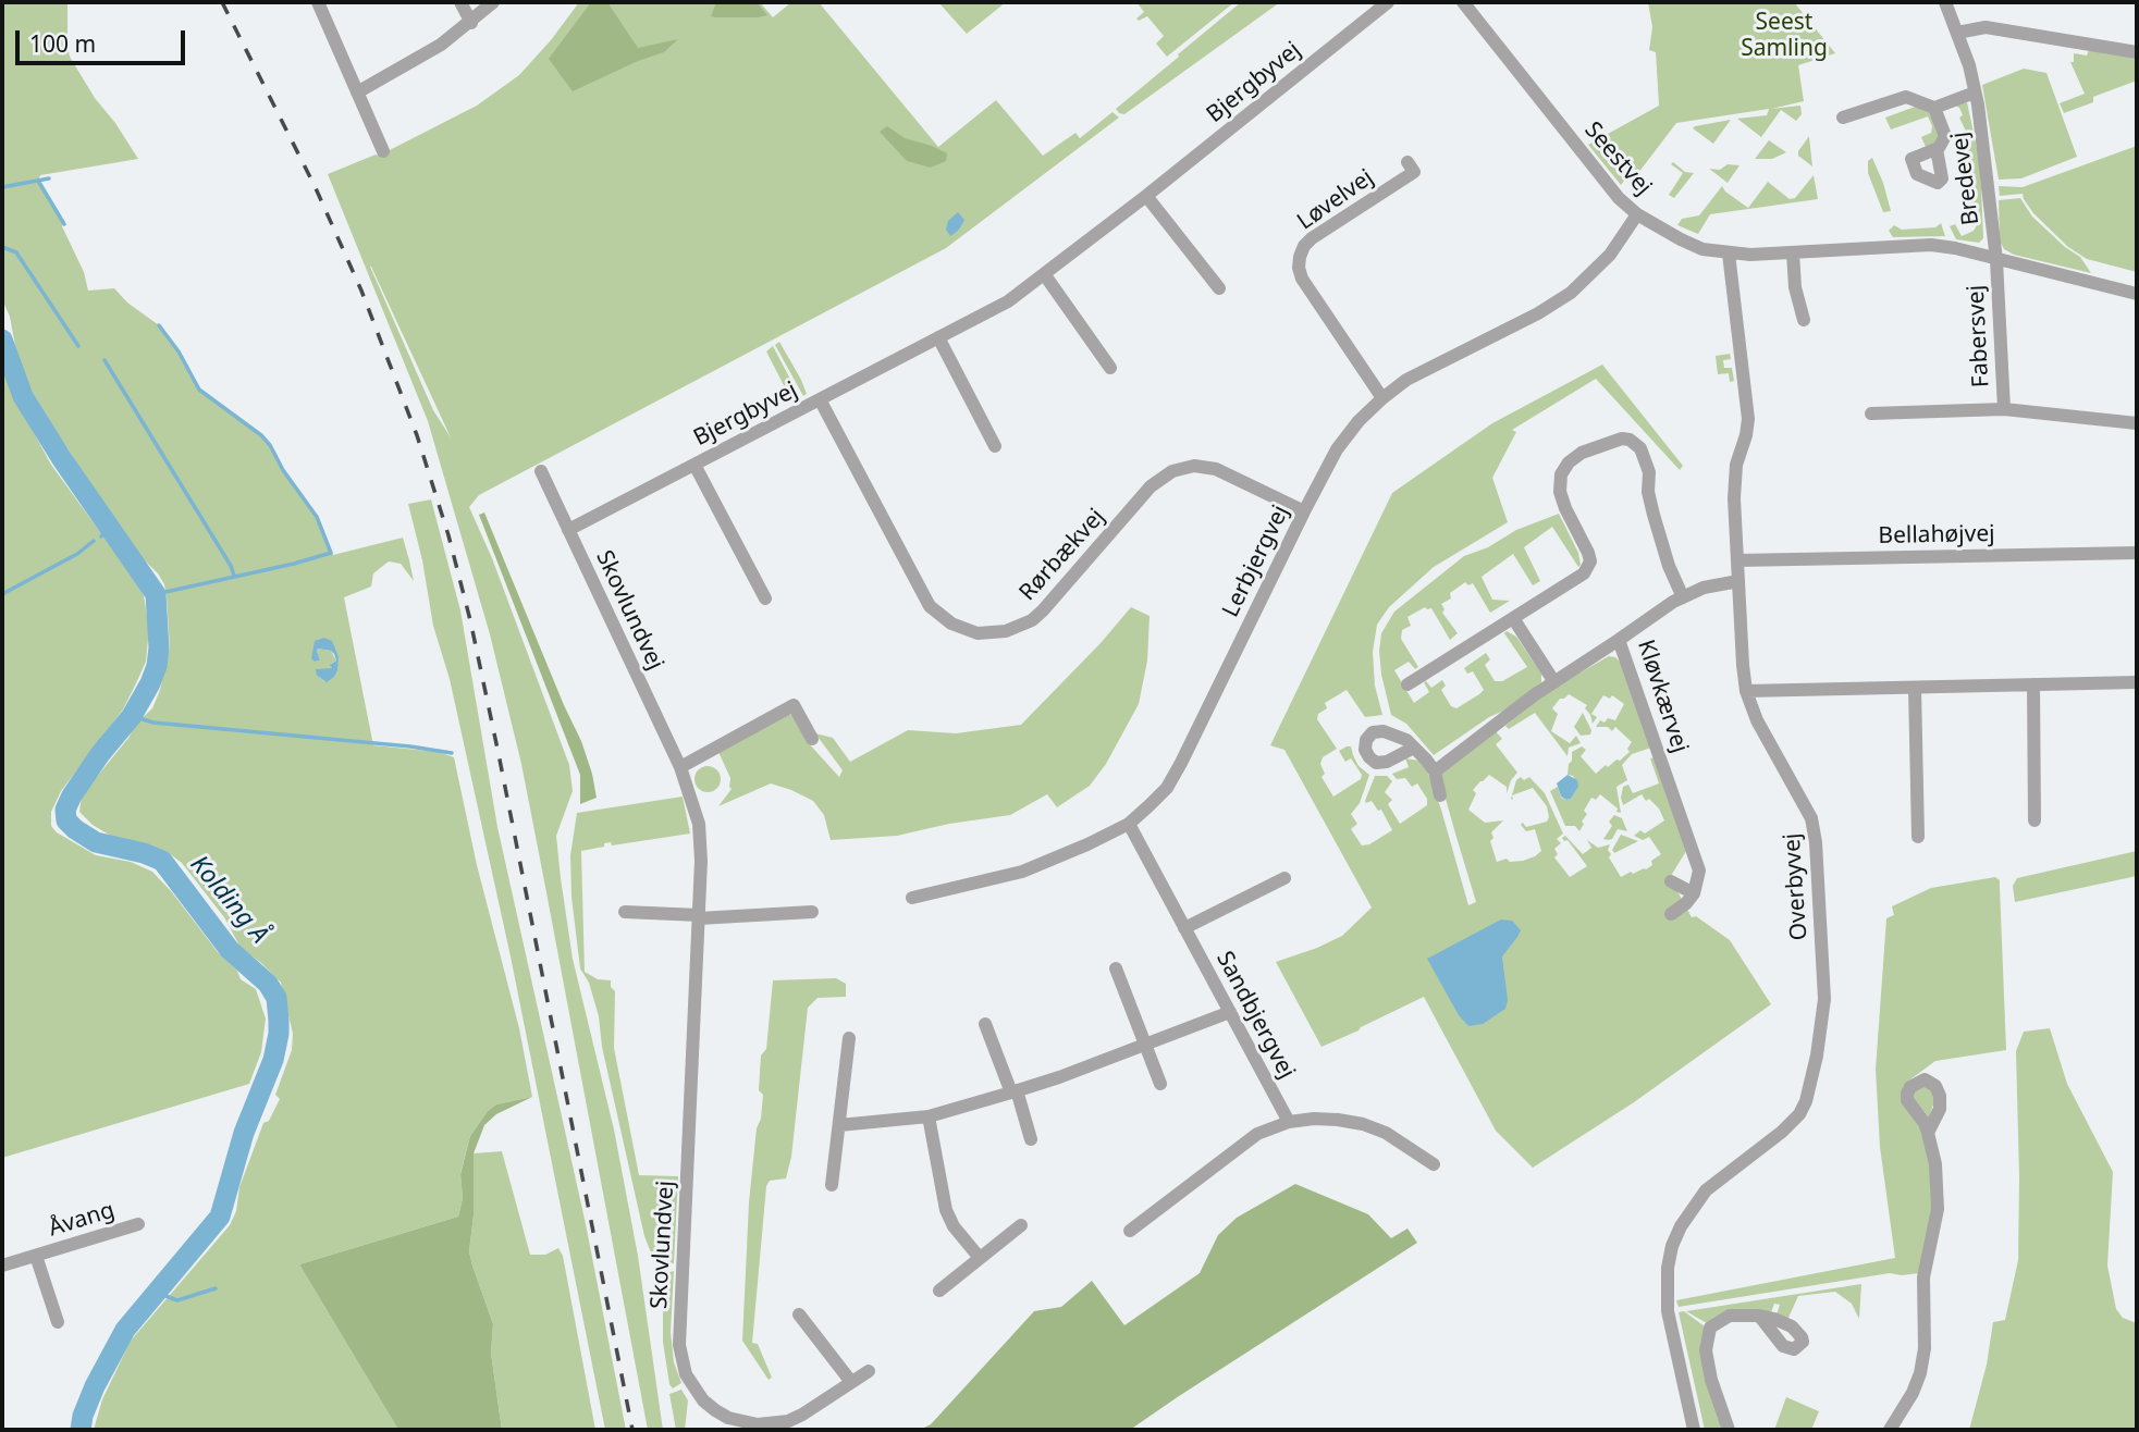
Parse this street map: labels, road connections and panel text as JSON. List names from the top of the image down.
{
  "streets": {
    "street": [
      "Bjergbyvej",
      "Seestvej",
      "Bredevej",
      "Løvelvej",
      "Fabersvej",
      "Bellahøjvej",
      "Rørbækvej",
      "Lerbjergvej",
      "Skovlundvej",
      "Kløvkærvej",
      "Overbyvej",
      "Sandbjergvej",
      "Åvang"
    ]
  },
  "crossings": [
    ["Bjergbyvej", "Rørbækvej"],
    ["Bjergbyvej", "Skovlundvej"],
    ["Seestvej", "Bredevej"],
    ["Seestvej", "Fabersvej"],
    ["Seestvej", "Lerbjergvej"],
    ["Seestvej", "Overbyvej"],
    ["Bredevej", "Fabersvej"],
    ["Løvelvej", "Lerbjergvej"],
    ["Bellahøjvej", "Overbyvej"],
    ["Rørbækvej", "Lerbjergvej"],
    ["Lerbjergvej", "Sandbjergvej"],
    ["Kløvkærvej", "Overbyvej"]
  ],
  "water": ["Kolding Å"],
  "parks": ["Seest Samling"],
  "scale_bar": "100 m"
}
